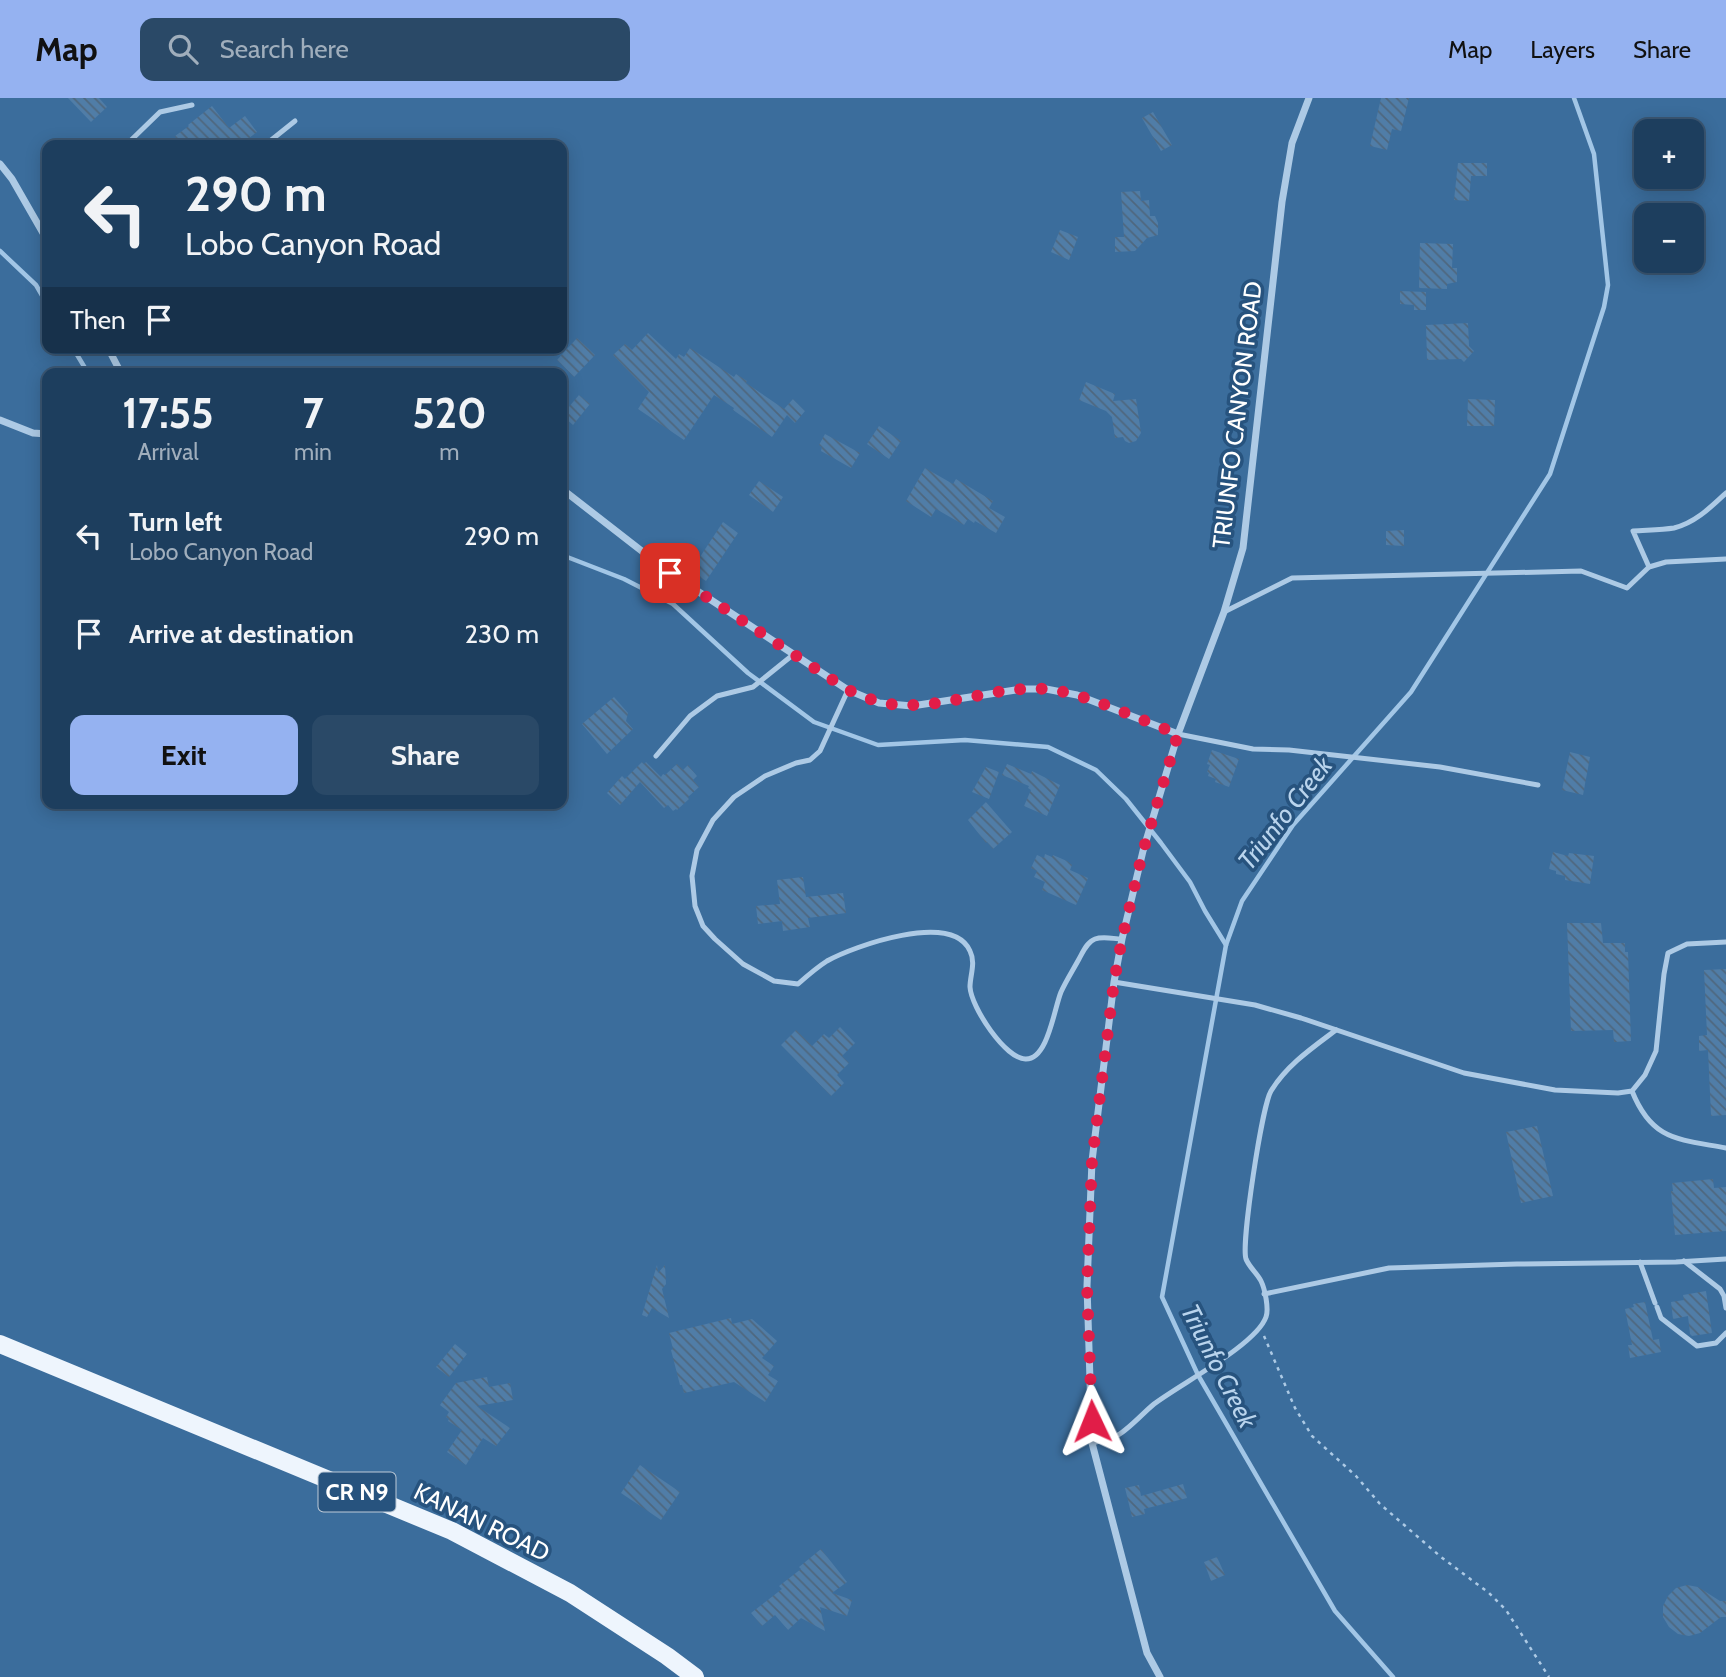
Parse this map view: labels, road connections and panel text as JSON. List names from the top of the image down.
{
  "streets": {
    "main road": ["CR N9", "KANAN ROAD"],
    "street": ["TRIUNFO CANYON ROAD"]
  },
  "water": ["Triunfo Creek"],
  "page": {
    "header": "Map",
    "search": "Search here",
    "nav": ["Map", "Layers", "Share"],
    "map_buttons": ["+", "−"],
    "turn": ["290 m", "Lobo Canyon Road"],
    "then": "Then",
    "eta": [
      "17:55",
      "Arrival",
      "7",
      "min",
      "520",
      "m"
    ],
    "list": [
      {
        "name": "Turn left",
        "note": "Lobo Canyon Road",
        "value": "290 m"
      },
      {
        "name": "Arrive at destination",
        "value": "230 m"
      }
    ],
    "buttons": ["Exit", "Share"]
  }
}
